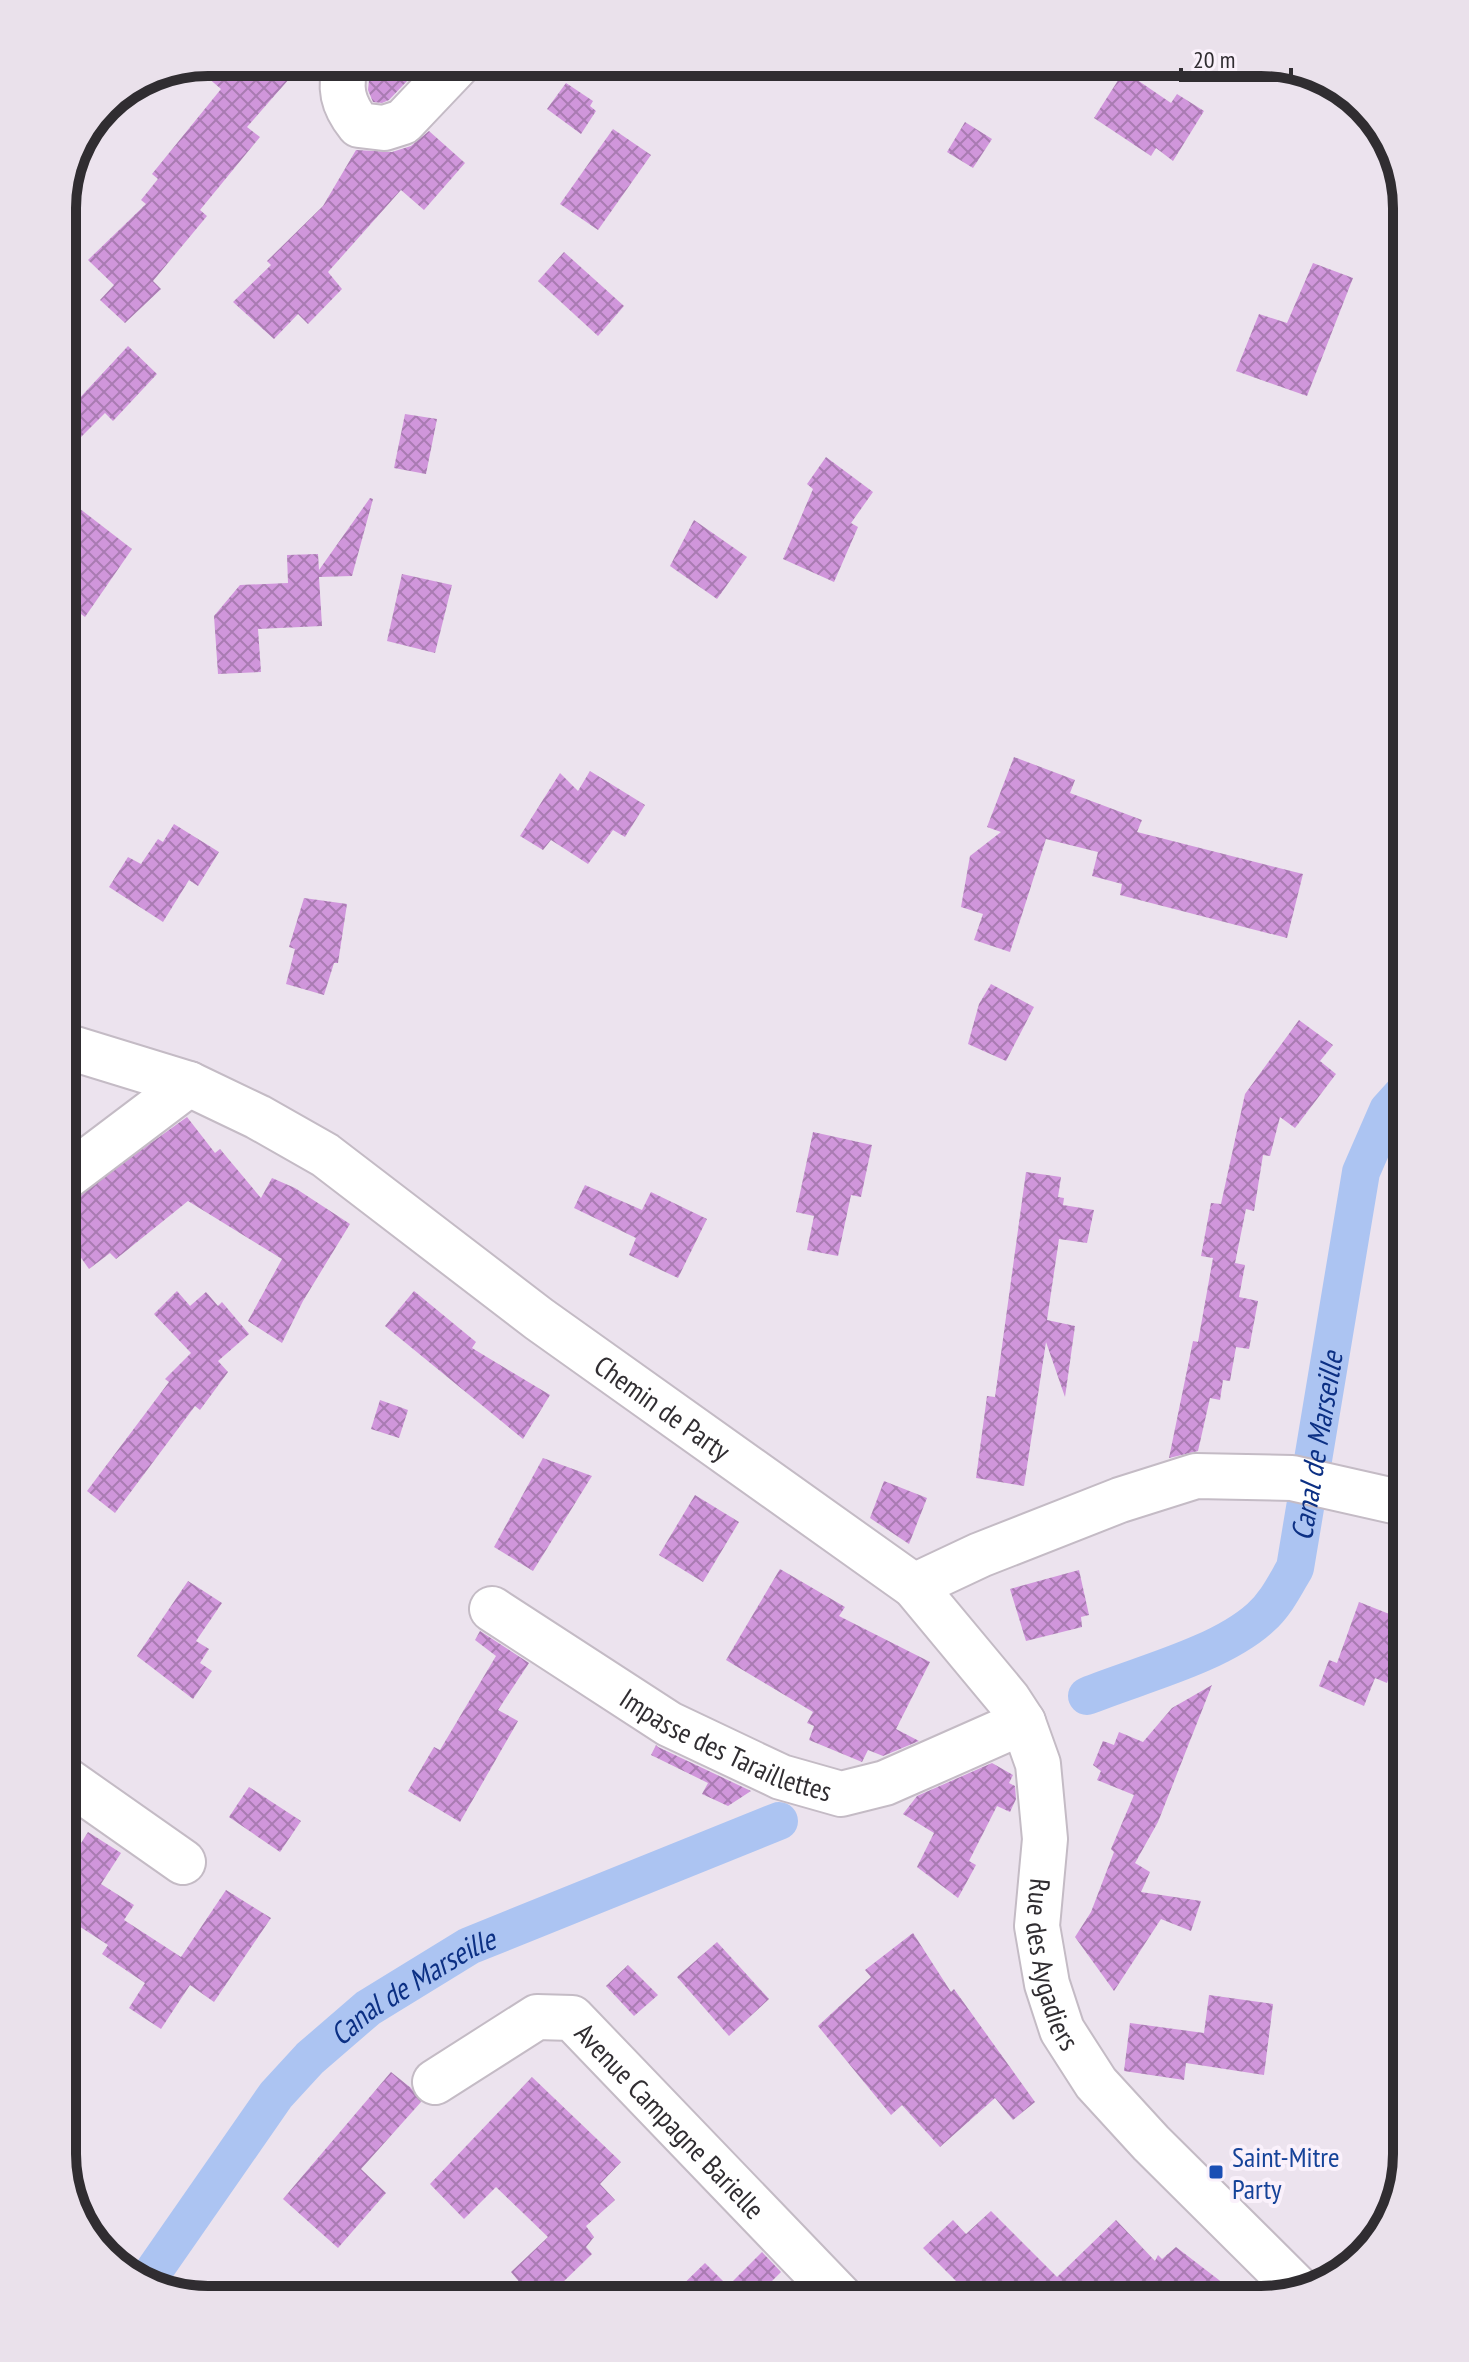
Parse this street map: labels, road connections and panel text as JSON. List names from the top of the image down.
{
  "streets": {
    "street": [
      "Chemin de Party",
      "Impasse des Taraillettes",
      "Rue des Aygadiers",
      "Avenue Campagne Barielle"
    ]
  },
  "crossings": [
    ["Chemin de Party", "Rue des Aygadiers"],
    ["Impasse des Taraillettes", "Rue des Aygadiers"]
  ],
  "water": ["Canal de Marseille"],
  "places": {
    "transit": ["Saint-Mitre Party"]
  },
  "scale_bar": "20 m"
}
